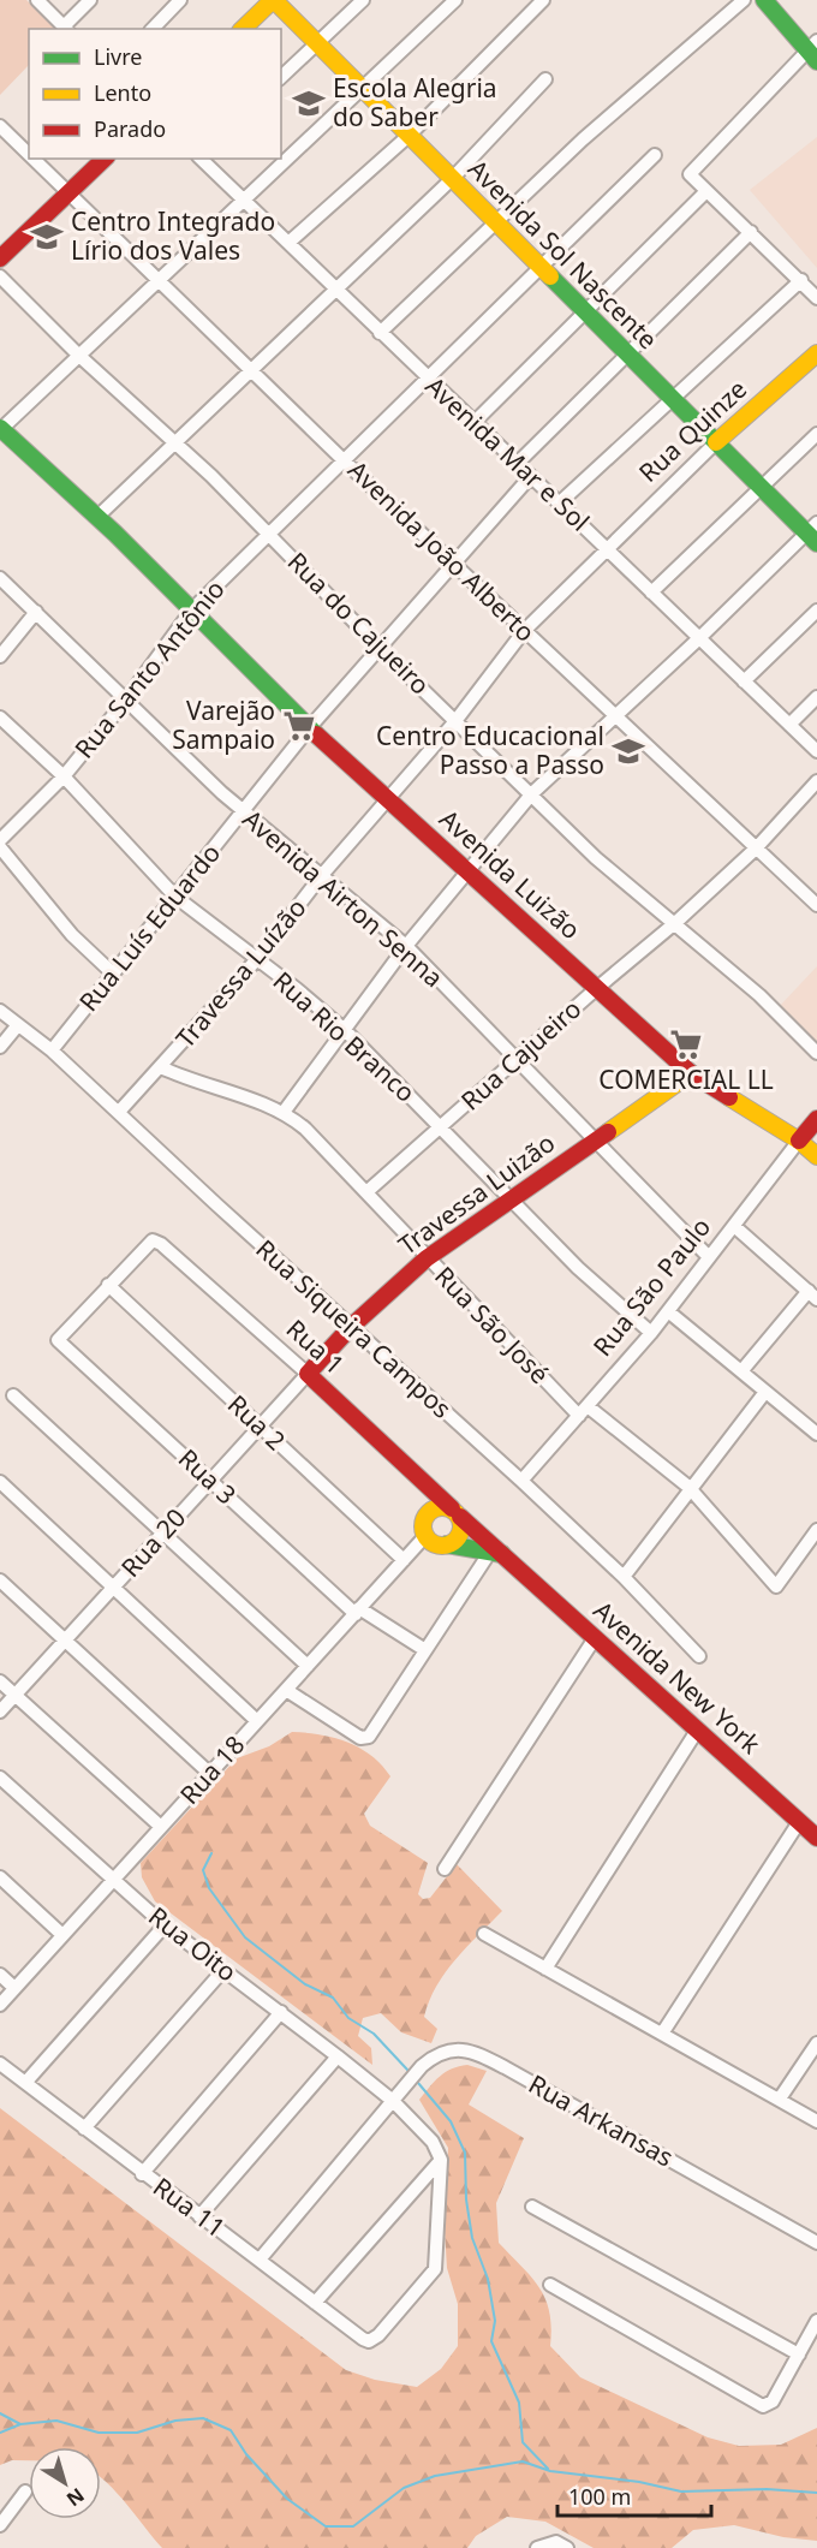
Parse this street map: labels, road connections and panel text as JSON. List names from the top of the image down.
{
  "streets": {
    "street": [
      "Avenida Sol Nascente",
      "Rua Quinze",
      "Avenida Mar e Sol",
      "Avenida João Alberto",
      "Rua do Cajueiro",
      "Rua Santo Antônio",
      "Avenida Luizão",
      "Avenida Airton Senna",
      "Rua Luís Eduardo",
      "Travessa Luízão",
      "Rua Rio Branco",
      "Rua Cajueiro",
      "Travessa Luizão",
      "Rua São Paulo",
      "Rua São José",
      "Rua Siqueira Campos",
      "Rua 1",
      "Rua 2",
      "Rua 3",
      "Rua 20",
      "Avenida New York",
      "Rua 18",
      "Rua Oito",
      "Rua Arkansas",
      "Rua 11"
    ]
  },
  "crossings": [
    ["Avenida Sol Nascente", "Rua Quinze"],
    ["Avenida Sol Nascente", "Rua Santo Antônio"],
    ["Rua Quinze", "Avenida Mar e Sol"],
    ["Rua Quinze", "Avenida João Alberto"],
    ["Rua Quinze", "Travessa Luízão"],
    ["Avenida Mar e Sol", "Rua Santo Antônio"],
    ["Avenida Mar e Sol", "Rua Luís Eduardo"],
    ["Avenida João Alberto", "Rua Santo Antônio"],
    ["Avenida João Alberto", "Rua Luís Eduardo"],
    ["Avenida João Alberto", "Travessa Luízão"],
    ["Avenida João Alberto", "Rua Cajueiro"],
    ["Rua do Cajueiro", "Rua Santo Antônio"],
    ["Rua do Cajueiro", "Rua Luís Eduardo"],
    ["Rua do Cajueiro", "Travessa Luízão"],
    ["Rua do Cajueiro", "Rua Cajueiro"],
    ["Rua Santo Antônio", "Avenida Luizão"],
    ["Rua Santo Antônio", "Avenida Airton Senna"],
    ["Rua Santo Antônio", "Rua Rio Branco"],
    ["Avenida Luizão", "Rua Luís Eduardo"],
    ["Avenida Luizão", "Travessa Luízão"],
    ["Avenida Luizão", "Rua Cajueiro"],
    ["Avenida Luizão", "Travessa Luizão"],
    ["Avenida Luizão", "Rua São Paulo"],
    ["Avenida Airton Senna", "Rua Luís Eduardo"],
    ["Avenida Airton Senna", "Travessa Luízão"],
    ["Avenida Airton Senna", "Rua Cajueiro"],
    ["Avenida Airton Senna", "Travessa Luizão"],
    ["Avenida Airton Senna", "Rua São Paulo"],
    ["Rua Luís Eduardo", "Rua Rio Branco"],
    ["Rua Luís Eduardo", "Rua Siqueira Campos"],
    ["Travessa Luízão", "Rua Rio Branco"],
    ["Travessa Luízão", "Rua São José"],
    ["Travessa Luízão", "Rua Siqueira Campos"],
    ["Rua Rio Branco", "Rua Cajueiro"],
    ["Rua Rio Branco", "Travessa Luizão"],
    ["Rua Rio Branco", "Rua São Paulo"],
    ["Rua Cajueiro", "Rua São José"],
    ["Travessa Luizão", "Rua São José"],
    ["Travessa Luizão", "Rua Siqueira Campos"],
    ["Travessa Luizão", "Rua 1"],
    ["Travessa Luizão", "Rua 20"],
    ["Rua São Paulo", "Rua São José"],
    ["Rua São Paulo", "Rua Siqueira Campos"],
    ["Rua 1", "Rua 2"],
    ["Rua 1", "Rua 3"],
    ["Rua 1", "Rua 20"],
    ["Rua 1", "Avenida New York"],
    ["Rua 1", "Rua 18"],
    ["Rua 2", "Rua 3"],
    ["Rua 2", "Rua 20"],
    ["Rua 2", "Rua 18"],
    ["Rua 3", "Rua 20"],
    ["Rua 3", "Rua 18"],
    ["Avenida New York", "Rua 18"],
    ["Rua 18", "Rua Oito"],
    ["Rua Oito", "Rua Arkansas"],
    ["Rua Oito", "Rua 11"],
    ["Rua Arkansas", "Rua 11"]
  ],
  "places": {
    "school or university": ["Escola Alegria do Saber", "Centro Integrado Lírio dos Vales", "Centro Educacional Passo a Passo"],
    "supermarket": ["Varejão Sampaio", "COMERCIAL LL"]
  },
  "legend": ["Livre", "Lento", "Parado"],
  "scale_bar": "100 m",
  "north": "bottom right"
}
